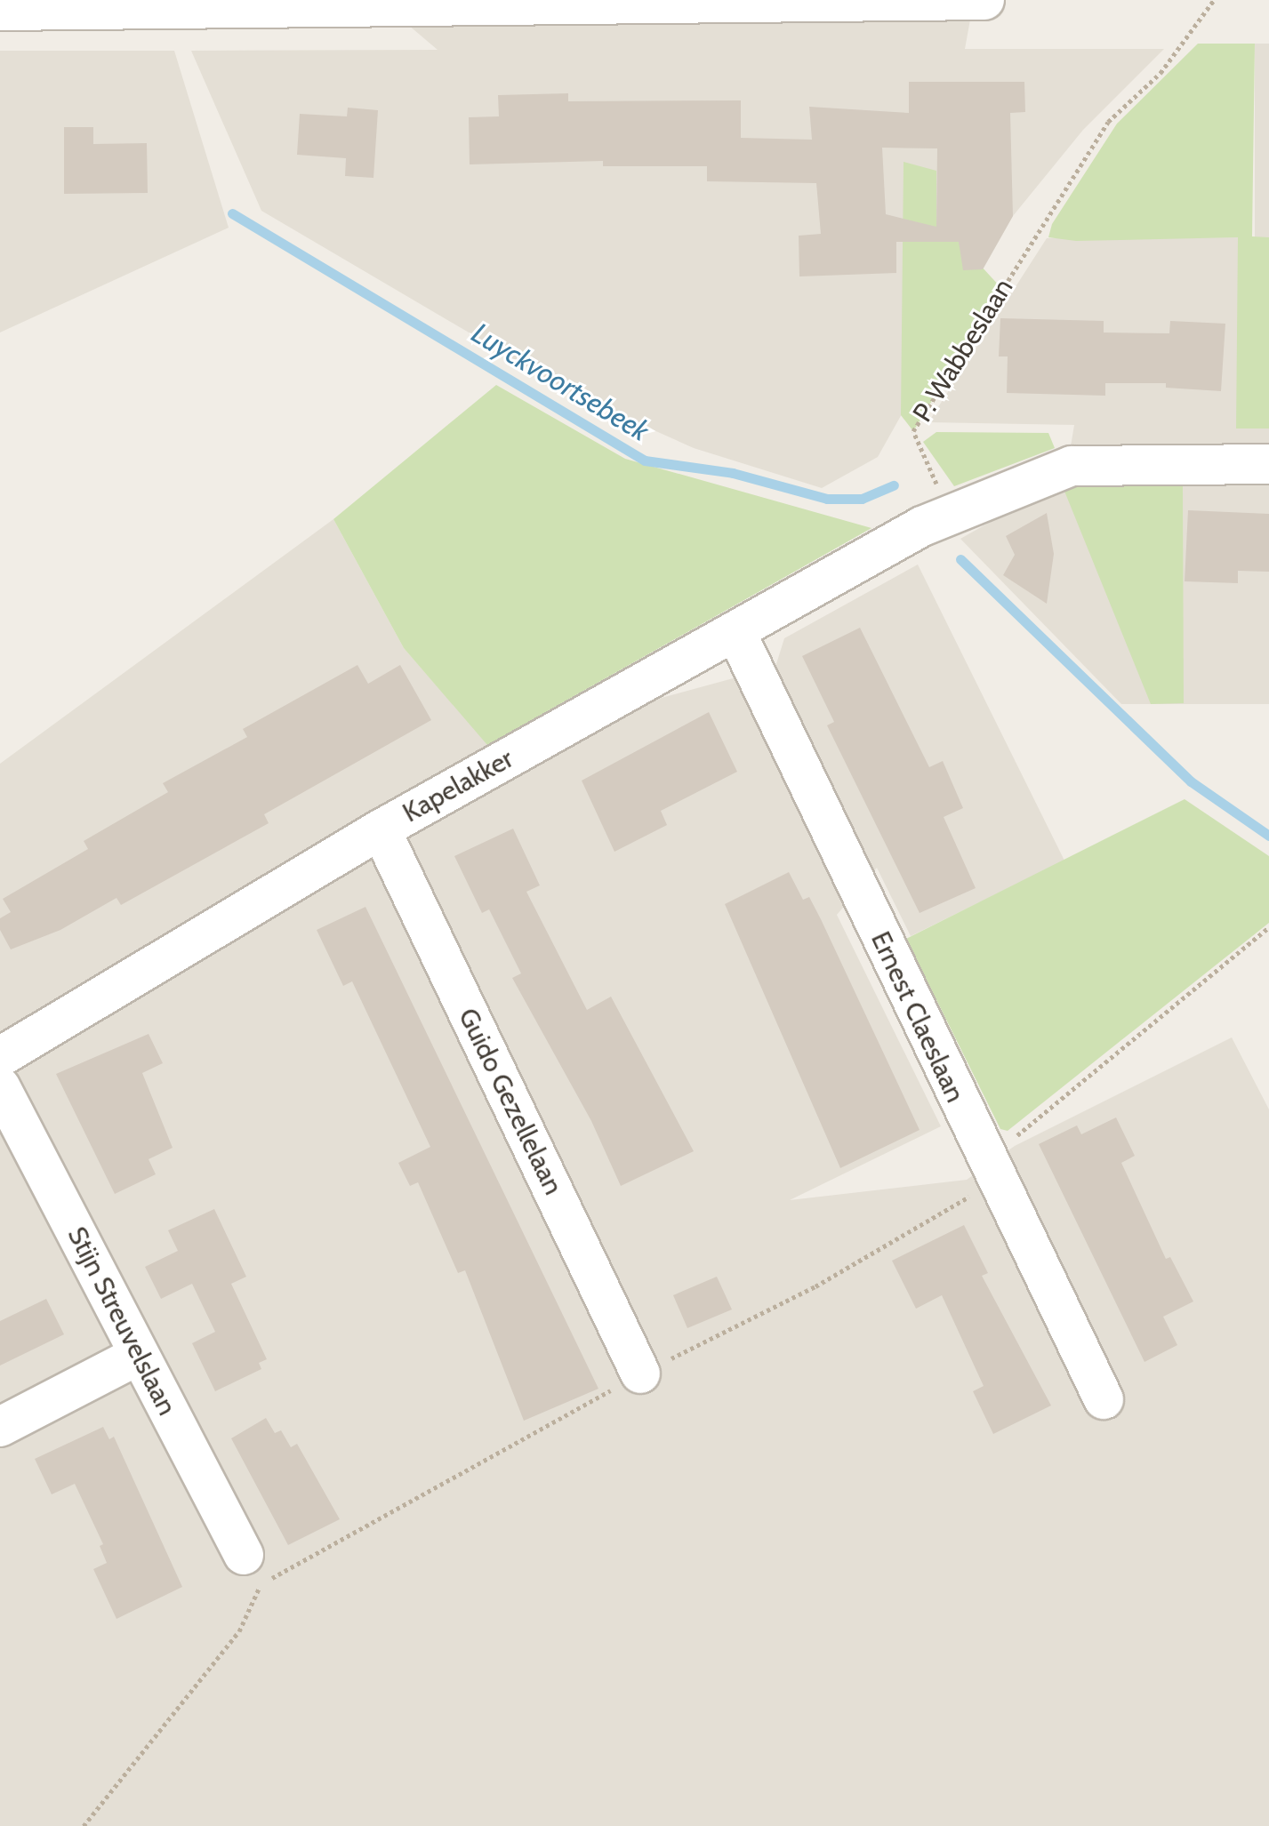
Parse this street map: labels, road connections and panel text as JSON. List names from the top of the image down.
{
  "streets": {
    "street": [
      "Kapelakker",
      "Ernest Claeslaan",
      "Guido Gezellelaan",
      "Stijn Streuvelslaan"
    ],
    "path": ["P. Wabbeslaan"]
  },
  "crossings": [
    ["P. Wabbeslaan", "Kapelakker"],
    ["Kapelakker", "Ernest Claeslaan"],
    ["Kapelakker", "Guido Gezellelaan"]
  ],
  "water": ["Luyckvoortsebeek"]
}
